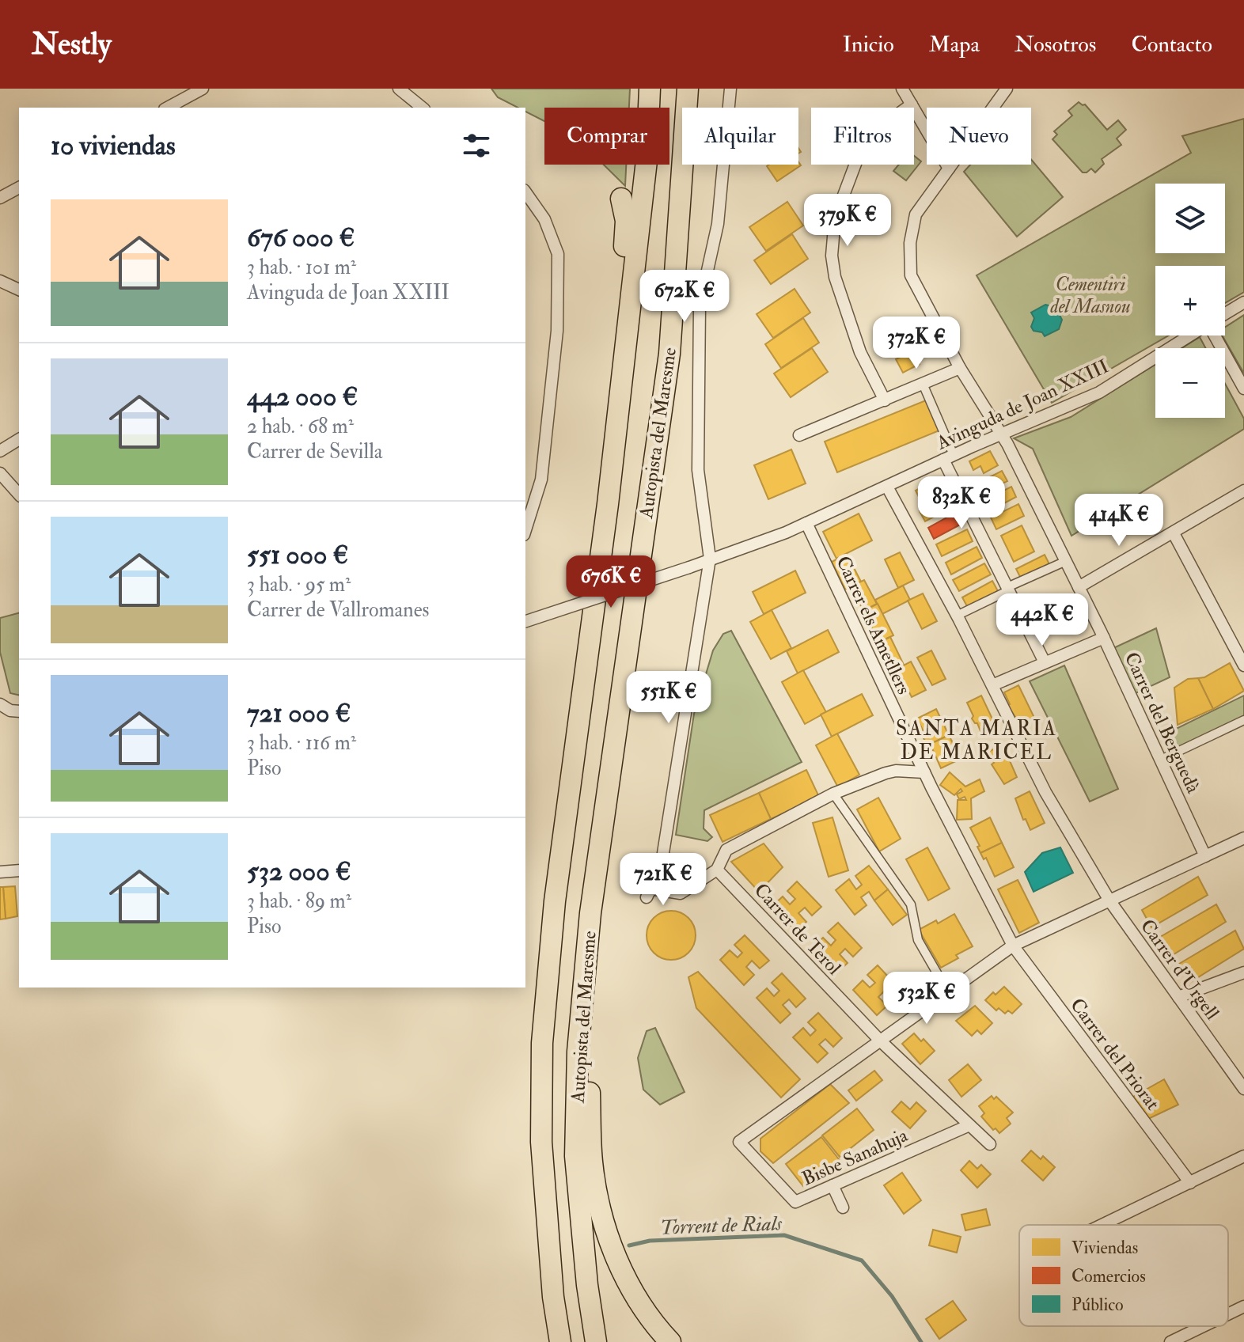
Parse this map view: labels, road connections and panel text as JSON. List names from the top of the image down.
{
  "streets": {
    "highway": ["Autopista del Maresme"],
    "street": [
      "Avinguda de Joan XXIII",
      "Carrer els Ametllers",
      "Carrer del Berguedà",
      "Carrer de Terol",
      "Carrer d'Urgell",
      "Carrer del Priorat",
      "Bisbe Sanahuja"
    ]
  },
  "crossings": [
    ["Avinguda de Joan XXIII", "Carrer els Ametllers"],
    ["Avinguda de Joan XXIII", "Carrer del Berguedà"],
    ["Avinguda de Joan XXIII", "Carrer d'Urgell"],
    ["Carrer els Ametllers", "Carrer del Priorat"],
    ["Carrer de Terol", "Bisbe Sanahuja"]
  ],
  "districts": ["SANTA MARIA DE MARICEL"],
  "water": ["Torrent de Rials"],
  "parks": ["Cementiri del Masnou"],
  "legend": ["Viviendas", "Comercios", "Público"],
  "page": {
    "header": "Nestly",
    "nav": [
      "Inicio",
      "Mapa",
      "Nosotros",
      "Contacto"
    ],
    "chip": [
      "Comprar",
      "Alquilar",
      "Filtros",
      "Nuevo"
    ],
    "heading": "10 viviendas",
    "map_buttons": ["+", "−"],
    "list": [
      {
        "name": "676 000 €",
        "note": "3 hab. · 101 m² · Avinguda de Joan XXIII"
      },
      {
        "name": "442 000 €",
        "note": "2 hab. · 68 m² · Carrer de Sevilla"
      },
      {
        "name": "551 000 €",
        "note": "3 hab. · 95 m² · Carrer de Vallromanes"
      },
      {
        "name": "721 000 €",
        "note": "3 hab. · 116 m² · Piso"
      },
      {
        "name": "532 000 €",
        "note": "3 hab. · 89 m² · Piso"
      }
    ],
    "price": [
      "379K €",
      "672K €",
      "372K €",
      "832K €",
      "414K €",
      "676K €",
      "442K €",
      "551K €",
      "721K €",
      "532K €"
    ]
  }
}
